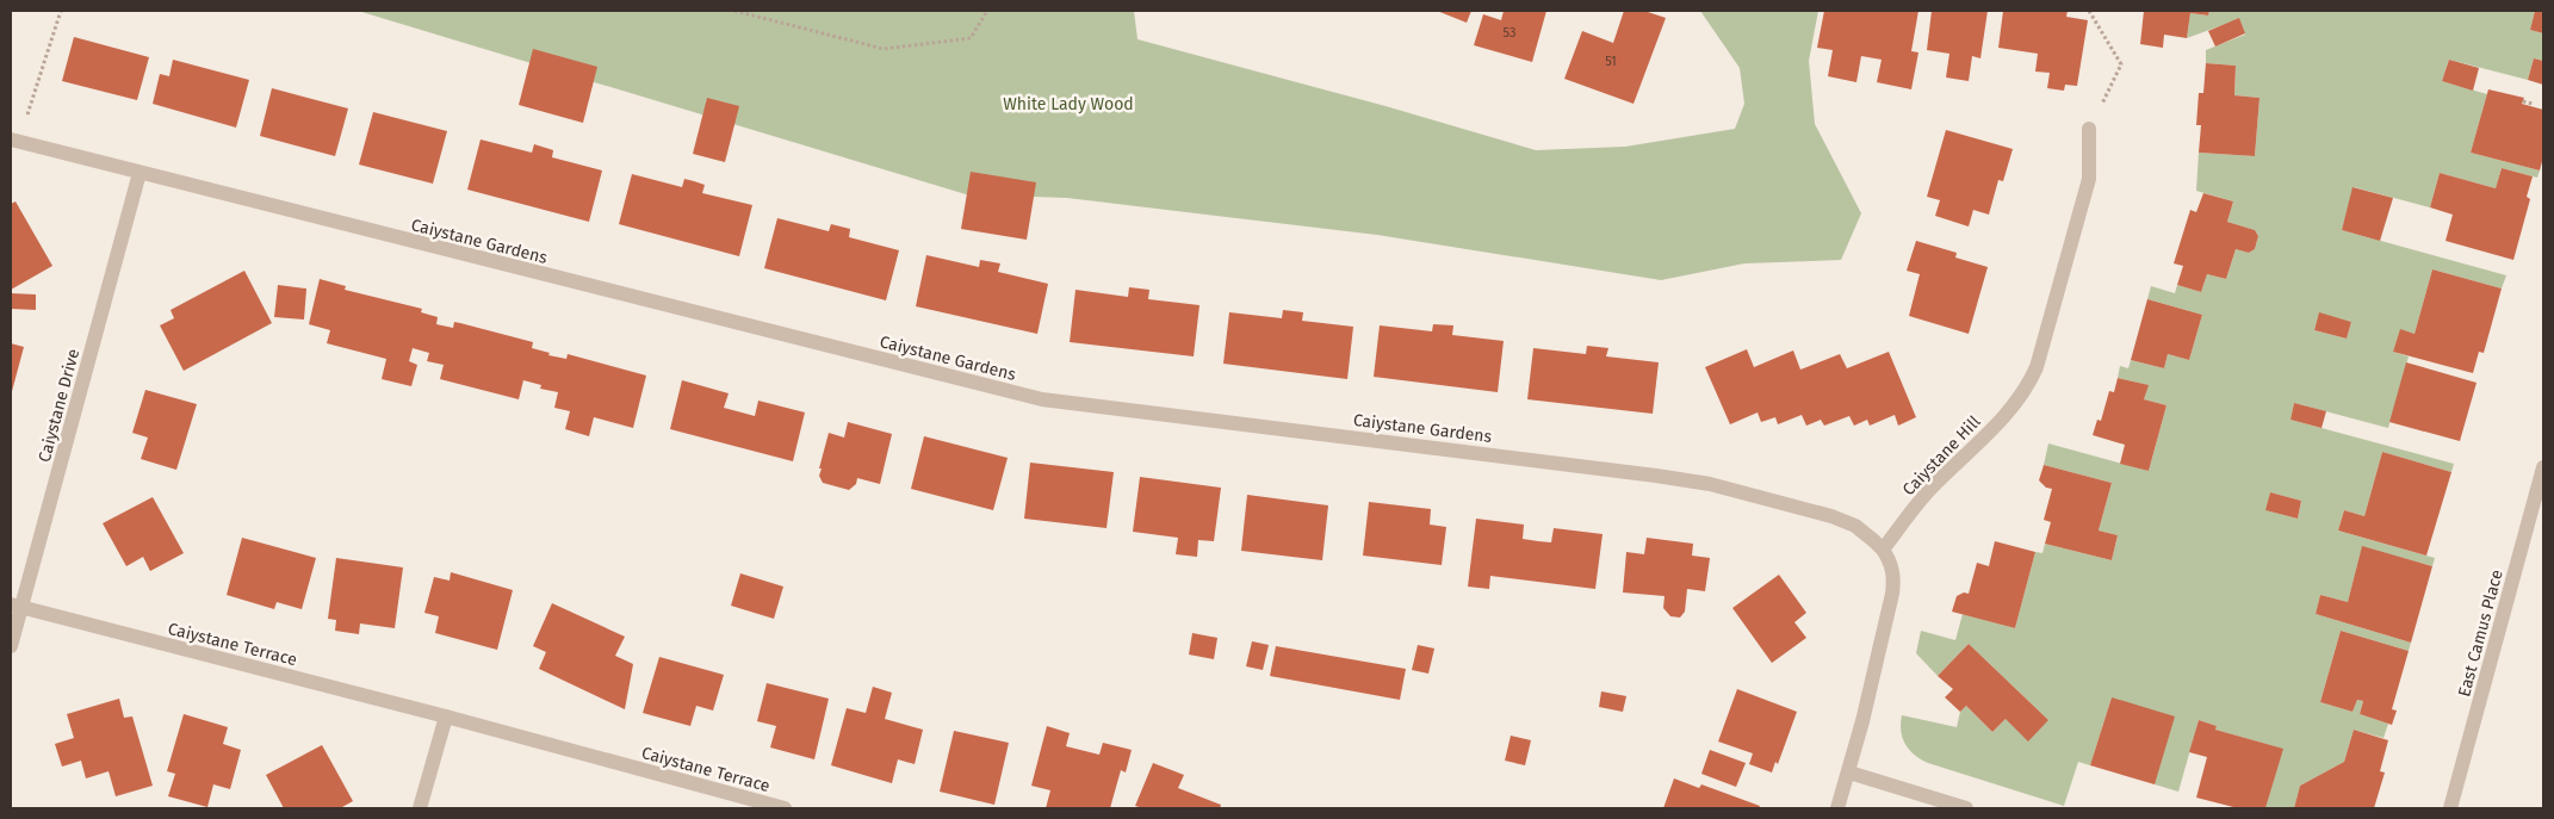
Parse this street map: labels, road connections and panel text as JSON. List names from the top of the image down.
{
  "streets": {
    "street": [
      "Caiystane Gardens",
      "Caiystane Drive",
      "Caiystane Hill",
      "East Camus Place",
      "Caiystane Terrace"
    ]
  },
  "crossings": [
    ["Caiystane Gardens", "Caiystane Drive"],
    ["Caiystane Gardens", "Caiystane Hill"],
    ["Caiystane Drive", "Caiystane Terrace"]
  ],
  "parks": ["White Lady Wood"],
  "house_numbers": ["53", "51"]
}
